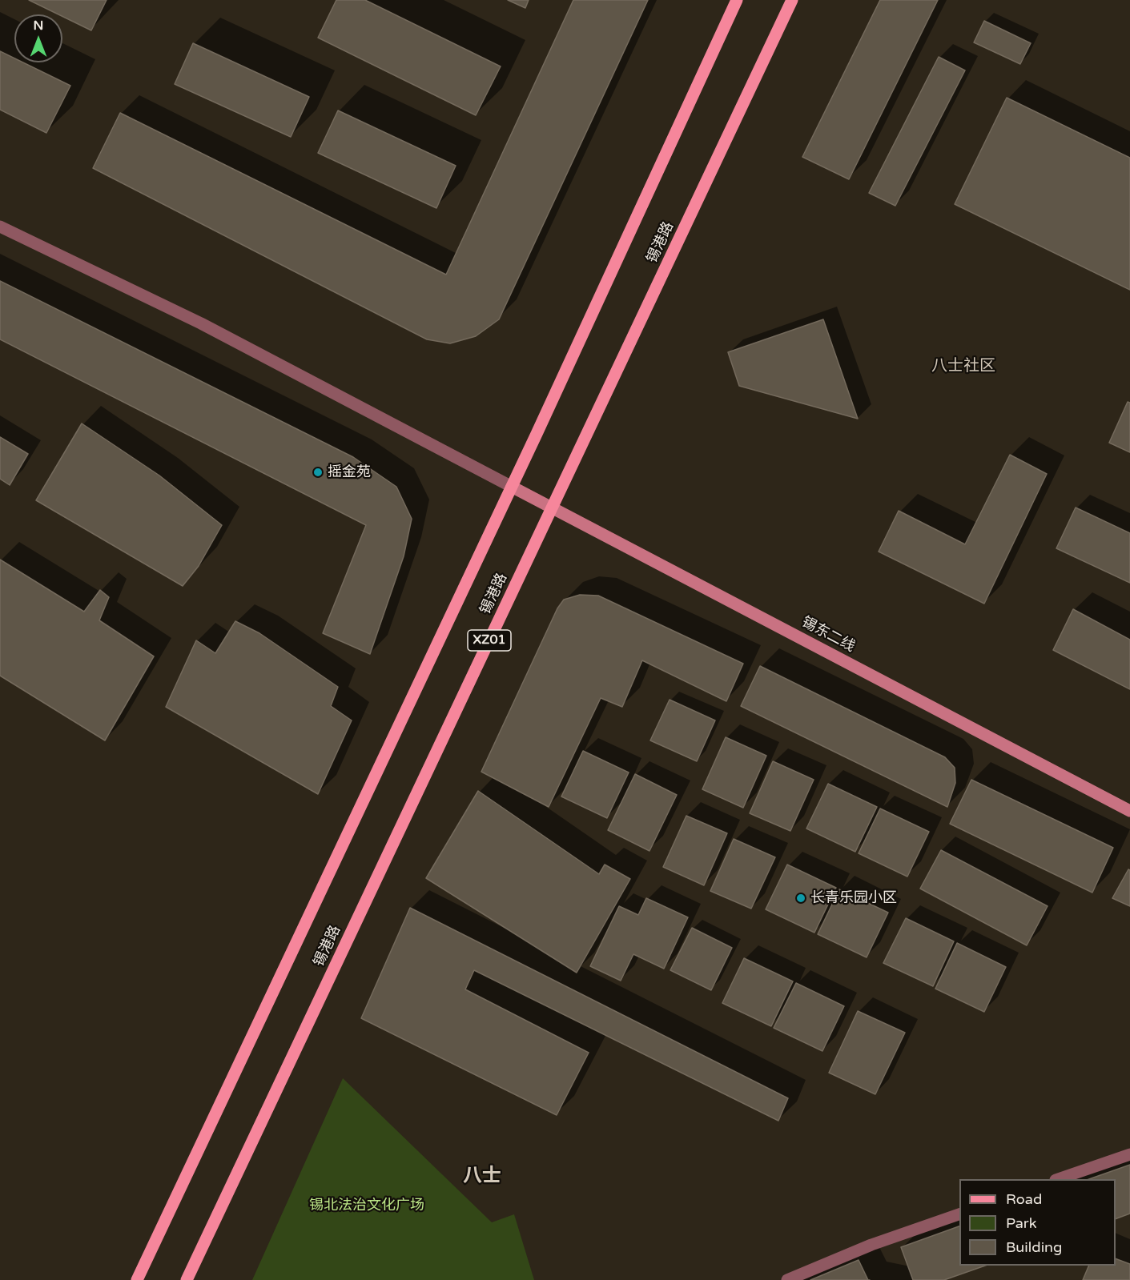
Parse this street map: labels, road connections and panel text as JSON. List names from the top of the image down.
{
  "streets": {
    "main road": ["锡港路", "锡东二线", "XZ01"]
  },
  "crossings": [
    ["锡港路", "锡东二线"]
  ],
  "districts": ["八士社区", "八士"],
  "parks": ["锡北法治文化广场"],
  "places": ["摇金苑", "长青乐园小区"],
  "legend": ["Road", "Park", "Building"],
  "north": "top"
}
